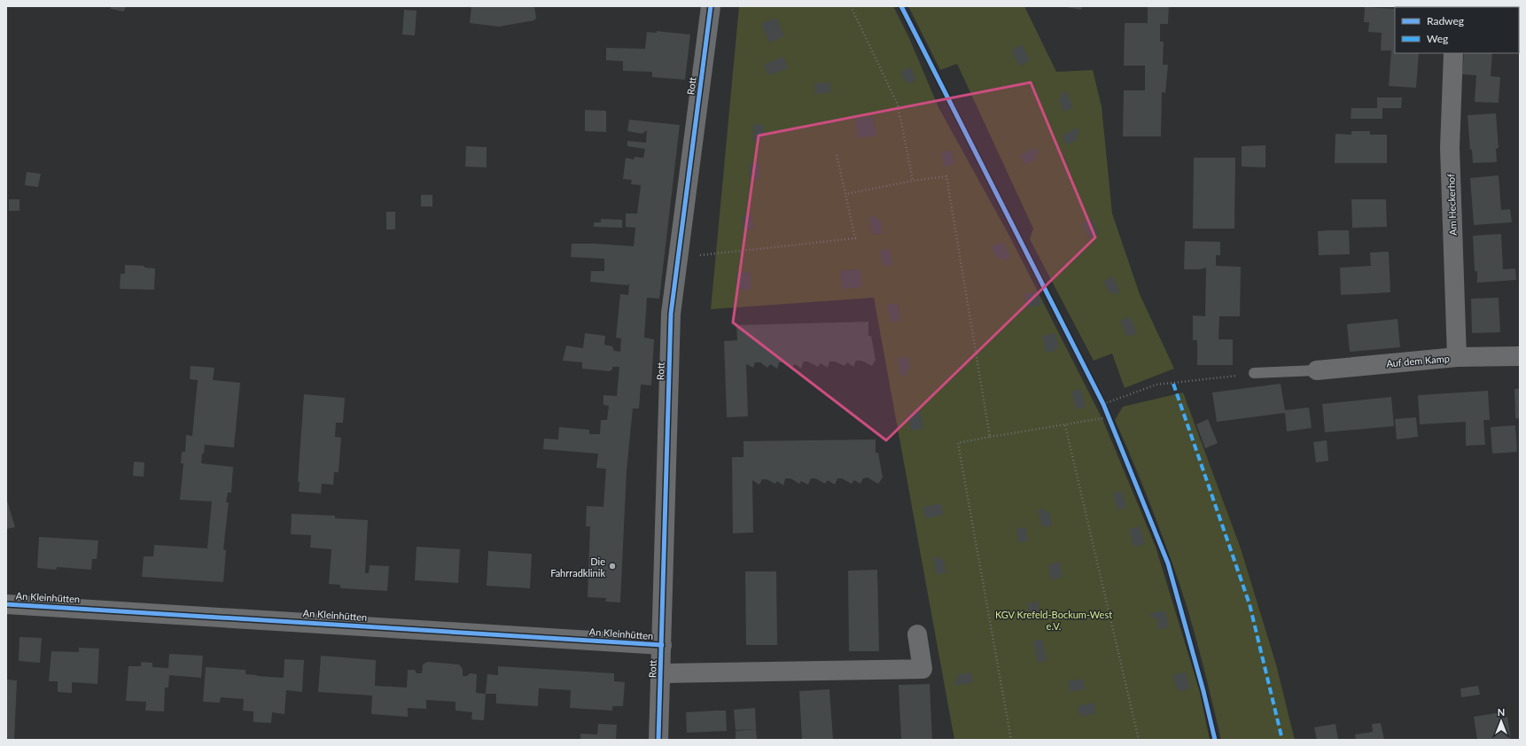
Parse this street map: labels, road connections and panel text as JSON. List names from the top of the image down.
{
  "streets": {
    "street": [
      "Rott",
      "Am Heckerhof",
      "Auf dem Kamp",
      "An Kleinhütten"
    ]
  },
  "crossings": [
    ["Rott", "An Kleinhütten"],
    ["Am Heckerhof", "Auf dem Kamp"]
  ],
  "parks": ["KGV Krefeld-Bockum-West e.V."],
  "places": ["Die Fahrradklinik"],
  "legend": ["Radweg", "Weg"],
  "north": "top"
}
